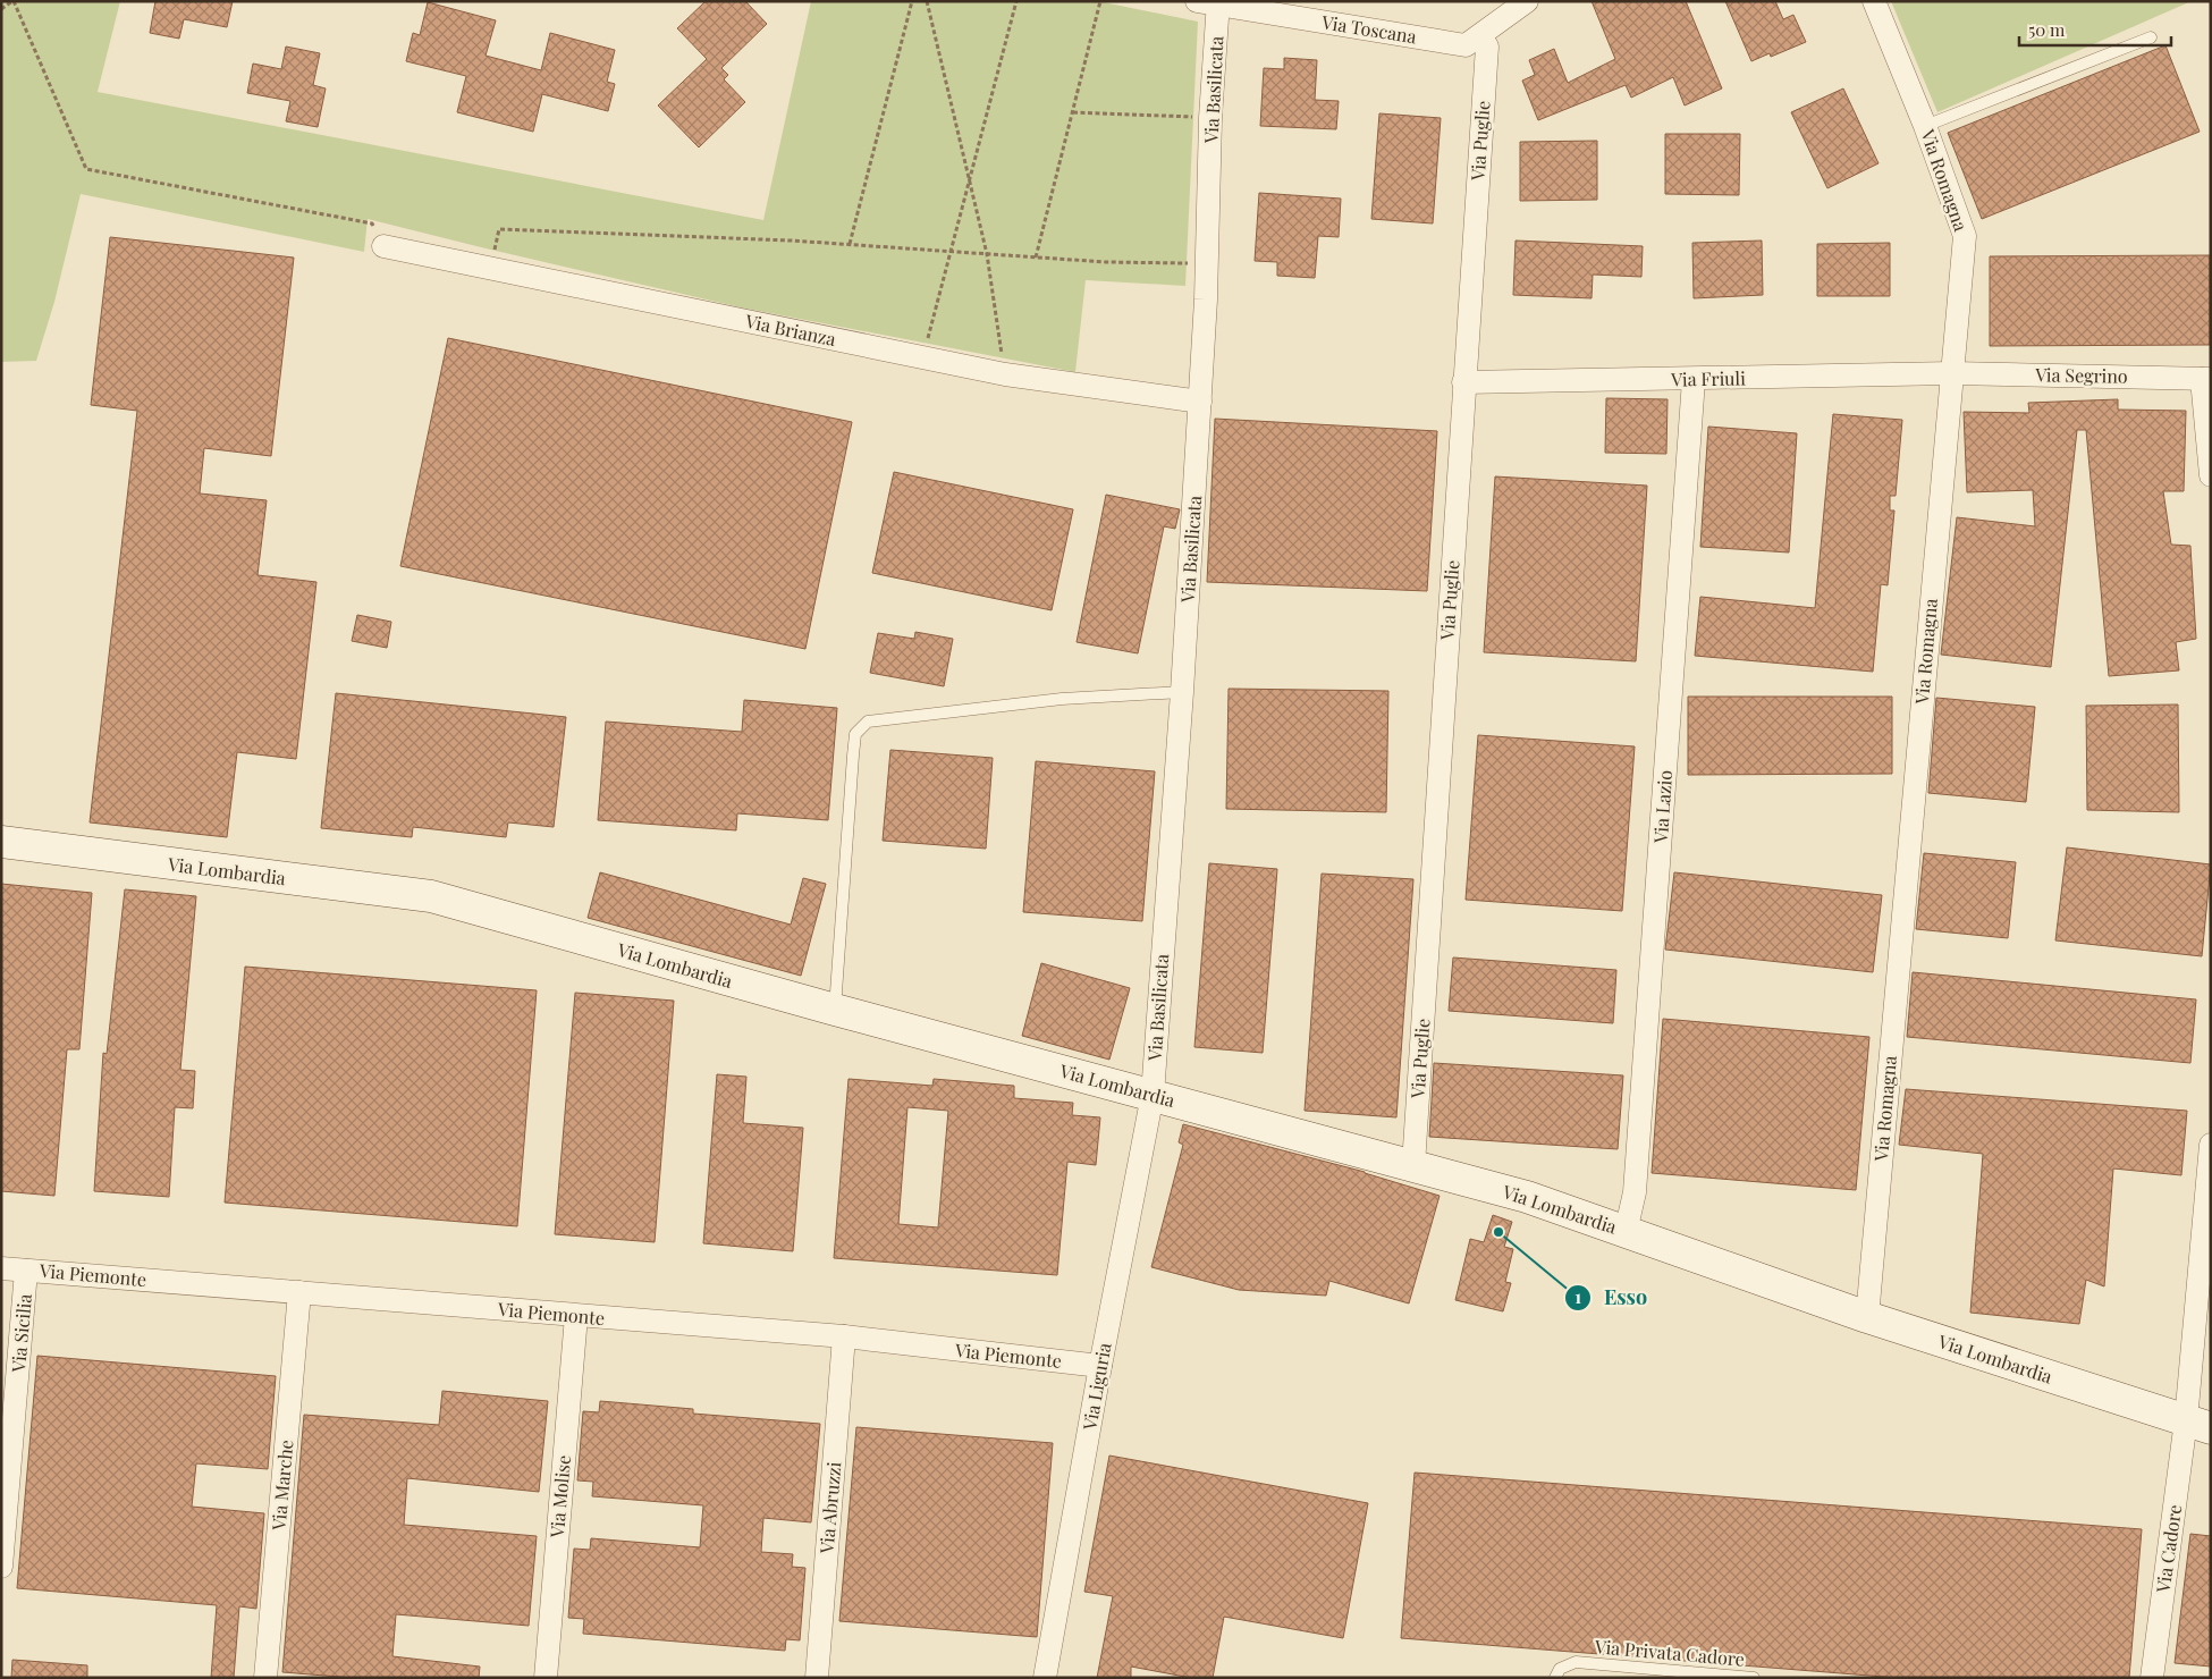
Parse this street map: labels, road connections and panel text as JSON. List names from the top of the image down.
{
  "streets": {
    "street": [
      "Via Toscana",
      "Via Basilicata",
      "Via Puglie",
      "Via Romagna",
      "Via Brianza",
      "Via Segrino",
      "Via Friuli",
      "Via Lazio",
      "Via Lombardia",
      "Via Piemonte",
      "Via Sicilia",
      "Via Liguria",
      "Via Marche",
      "Via Molise",
      "Via Abruzzi",
      "Via Cadore"
    ],
    "lane": ["Via Privata Cadore"]
  },
  "crossings": [
    ["Via Toscana", "Via Basilicata"],
    ["Via Toscana", "Via Puglie"],
    ["Via Basilicata", "Via Brianza"],
    ["Via Basilicata", "Via Lombardia"],
    ["Via Basilicata", "Via Liguria"],
    ["Via Puglie", "Via Friuli"],
    ["Via Puglie", "Via Lombardia"],
    ["Via Romagna", "Via Segrino"],
    ["Via Romagna", "Via Friuli"],
    ["Via Romagna", "Via Lombardia"],
    ["Via Segrino", "Via Friuli"],
    ["Via Friuli", "Via Lazio"],
    ["Via Lazio", "Via Lombardia"],
    ["Via Lombardia", "Via Liguria"],
    ["Via Lombardia", "Via Cadore"],
    ["Via Piemonte", "Via Sicilia"],
    ["Via Piemonte", "Via Liguria"],
    ["Via Piemonte", "Via Marche"],
    ["Via Piemonte", "Via Molise"],
    ["Via Piemonte", "Via Abruzzi"]
  ],
  "places": ["Esso"],
  "scale_bar": "50 m"
}
